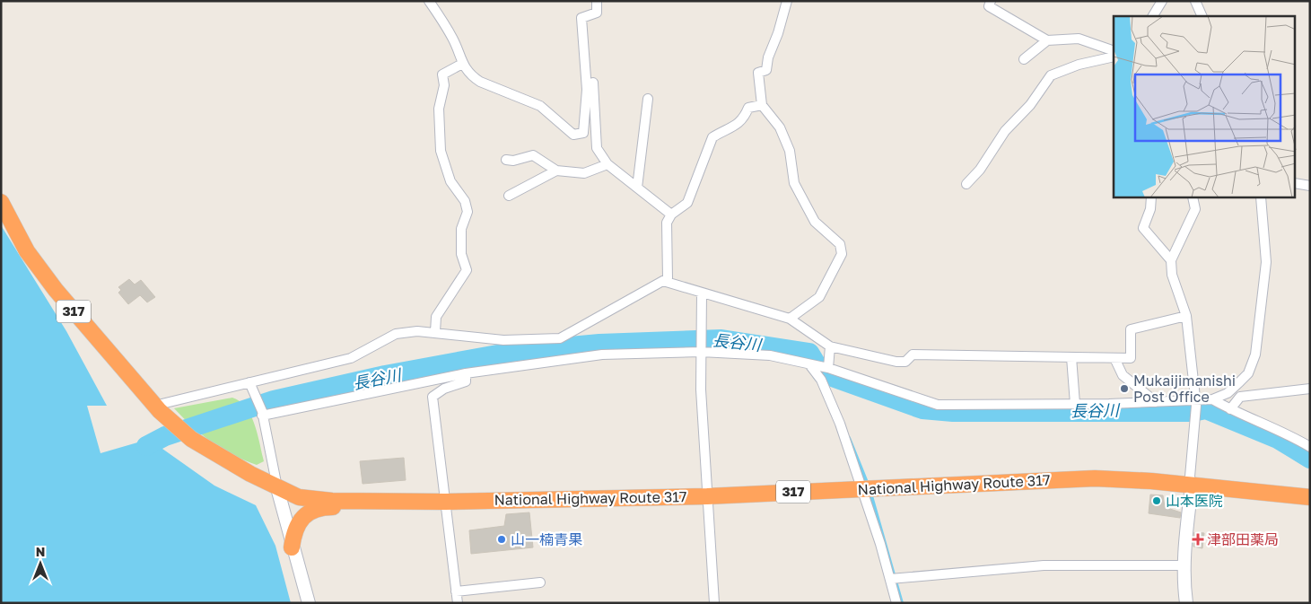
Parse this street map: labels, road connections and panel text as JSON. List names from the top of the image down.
{
  "streets": {
    "highway": ["317", "National Highway Route 317"]
  },
  "water": ["長谷川"],
  "places": {
    "other": ["Mukaijimanishi Post Office", "山本医院", "山一楠青果"],
    "health": ["津部田薬局"]
  },
  "north": "top"
}
